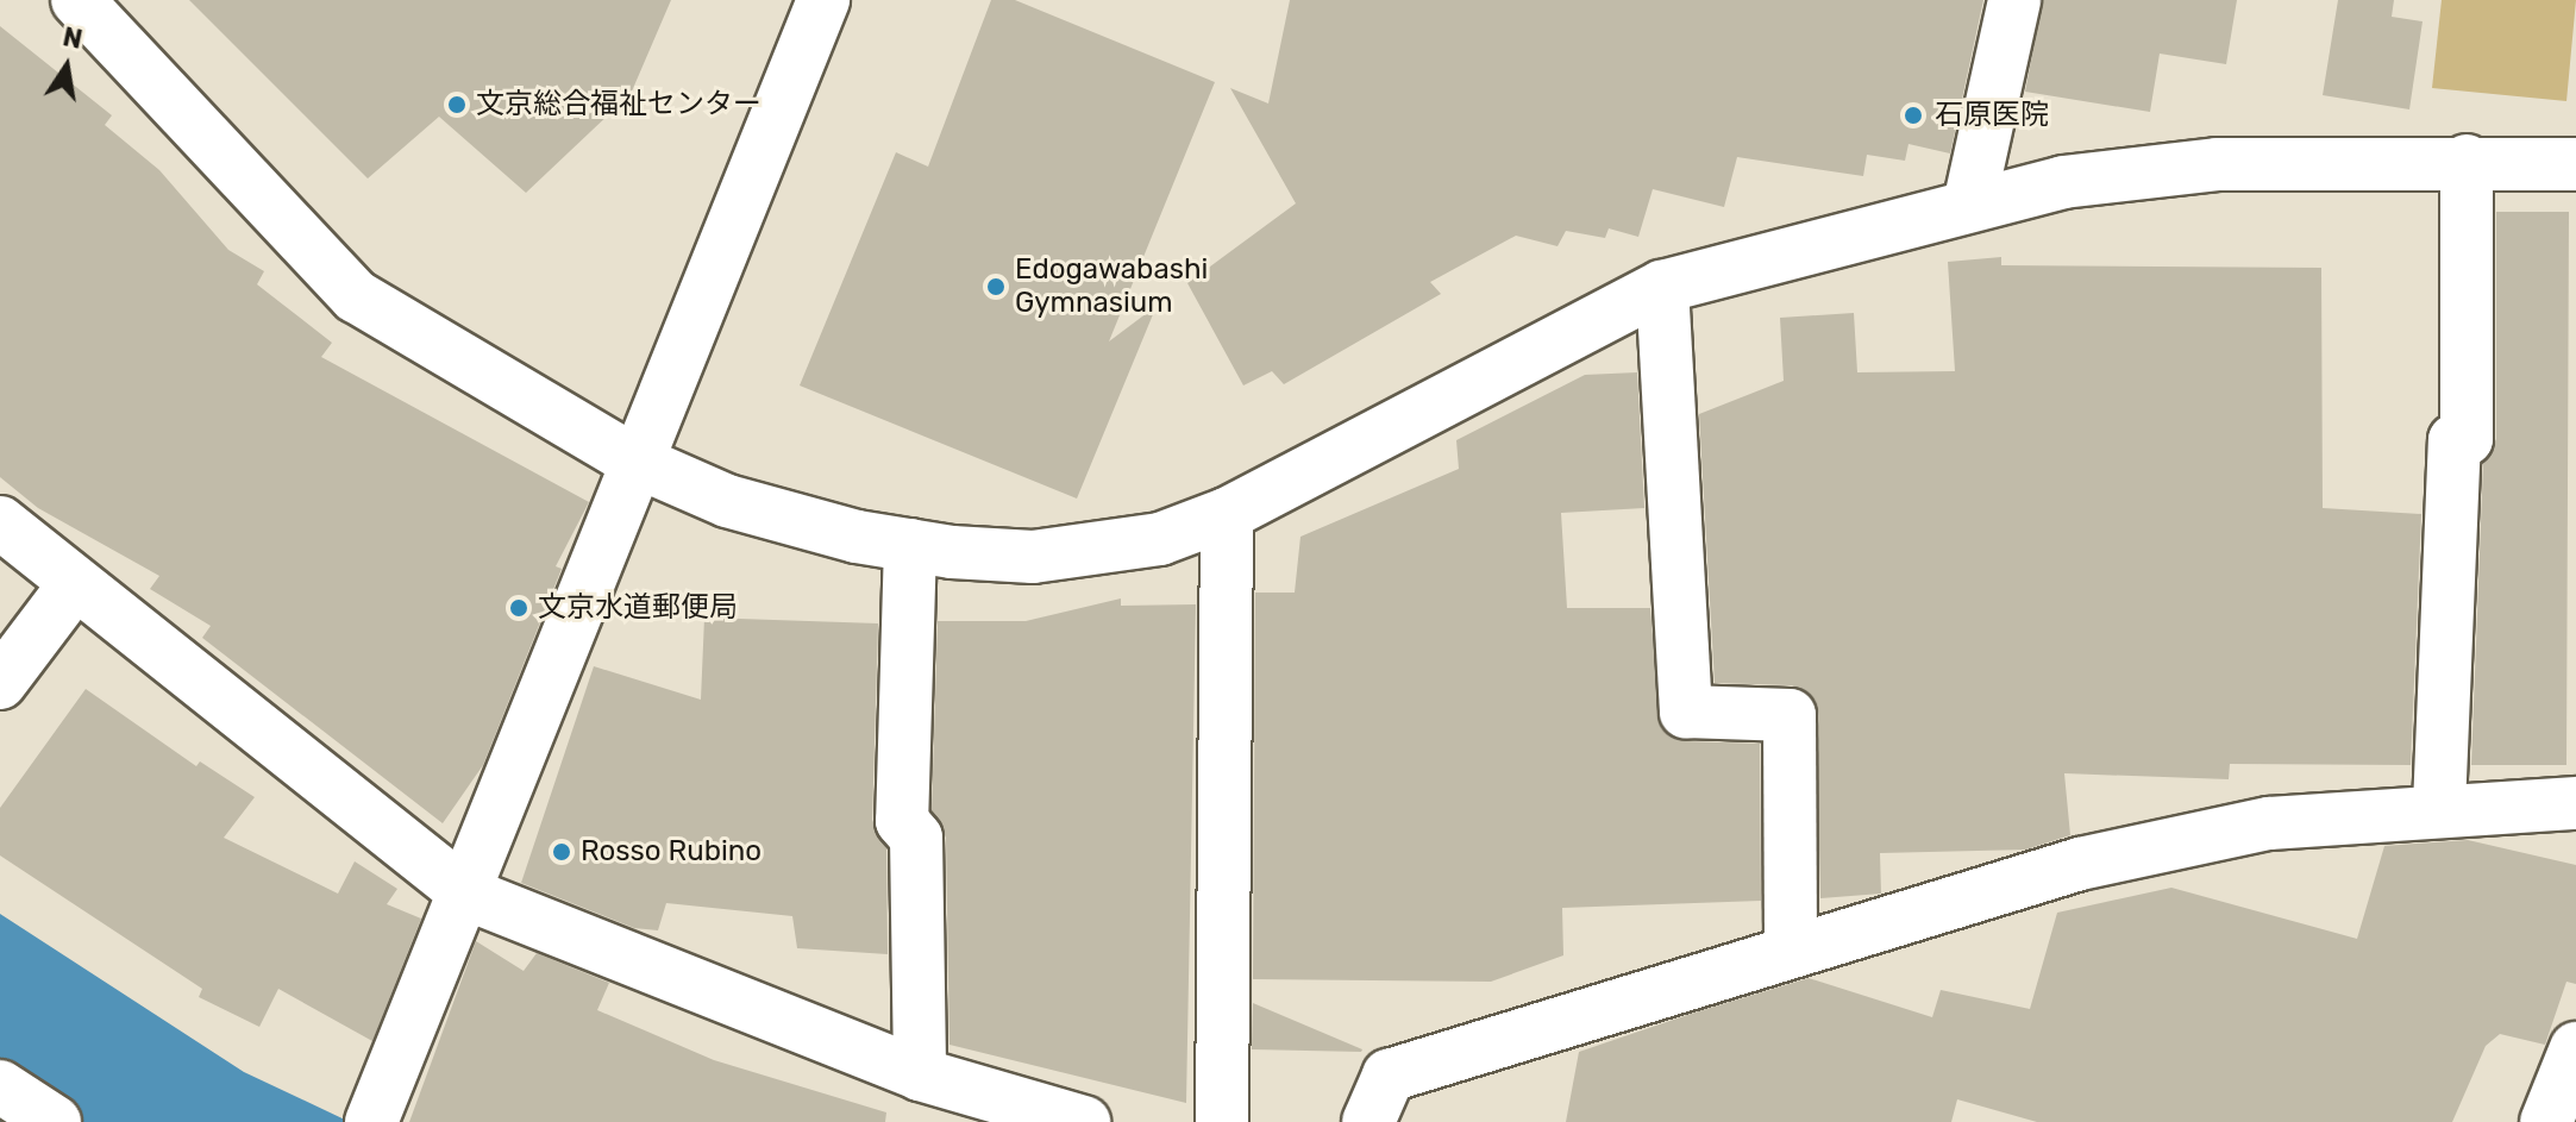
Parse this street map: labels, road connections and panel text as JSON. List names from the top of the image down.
{
  "places": [
    "文京総合福祉センター",
    "石原医院",
    "Edogawabashi Gymnasium",
    "文京水道郵便局",
    "Rosso Rubino"
  ],
  "north": "top"
}
